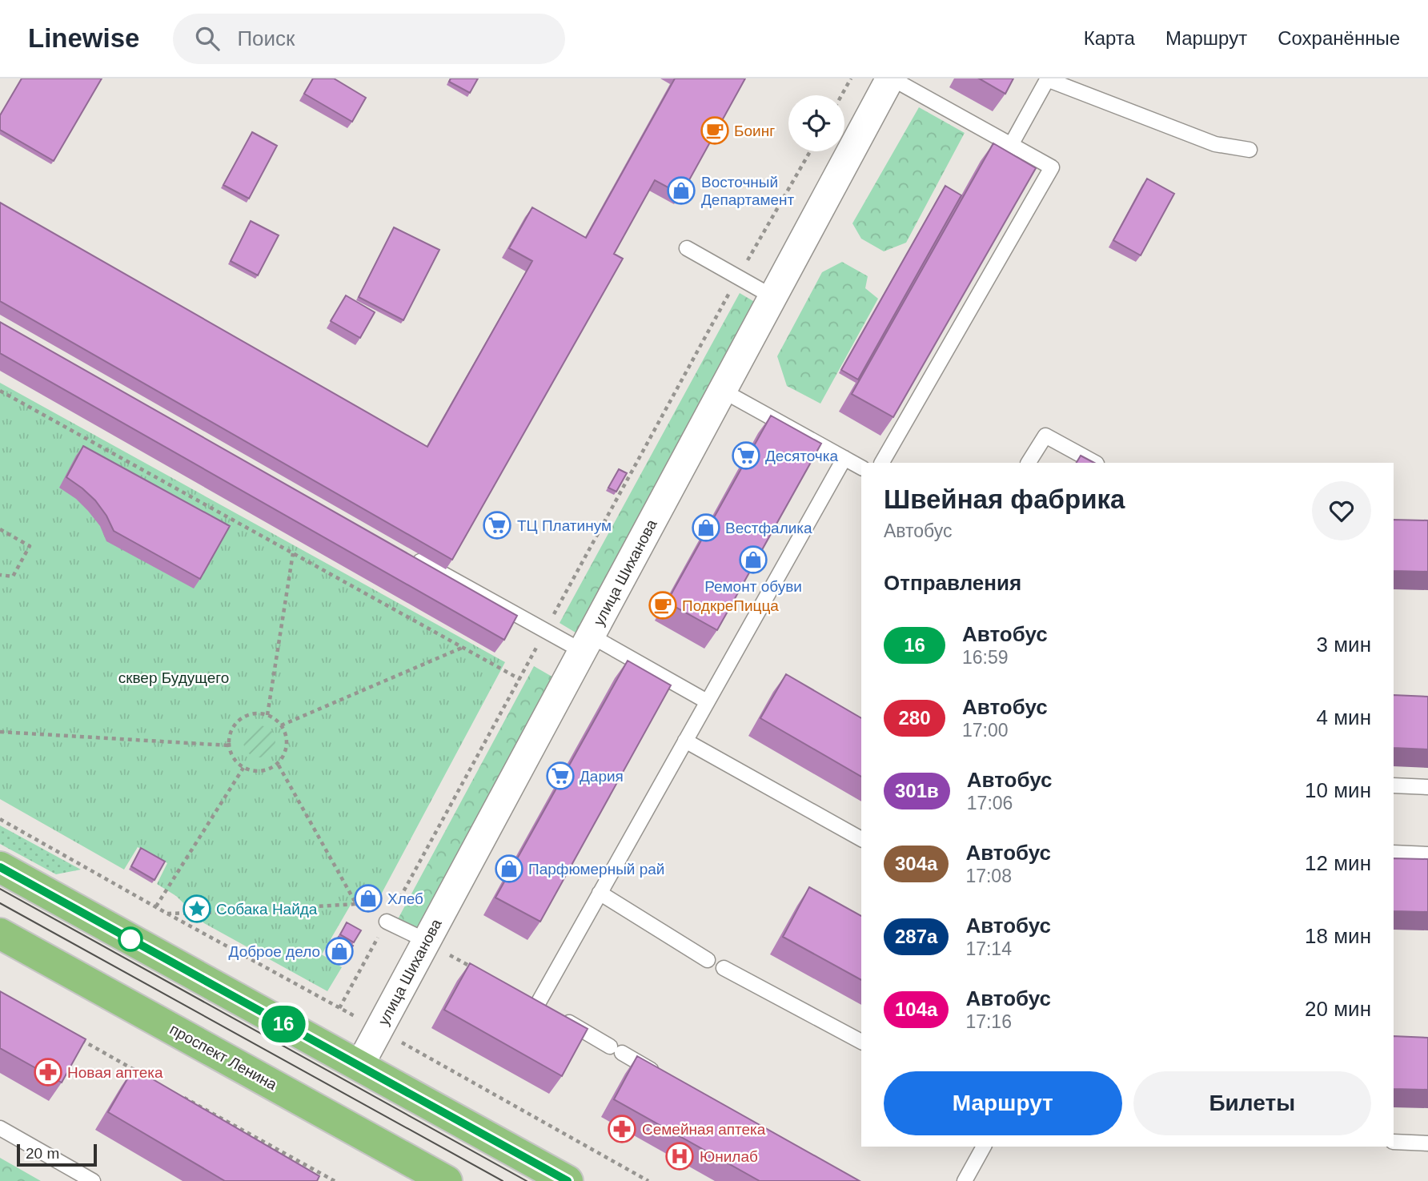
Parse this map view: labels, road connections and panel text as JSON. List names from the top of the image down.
{
  "streets": {
    "highway": ["проспект Ленина"],
    "street": ["улица Шиханова"]
  },
  "parks": ["сквер Будущего"],
  "places": {
    "cafe": ["Боинг", "ПодкреПицца"],
    "shop": [
      "Восточный Департамент",
      "Вестфалика",
      "Ремонт обуви",
      "Парфюмерный рай",
      "Хлеб",
      "Доброе дело"
    ],
    "supermarket": ["Десяточка", "ТЦ Платинум", "Дария"],
    "place": ["Собака Найда"],
    "pharmacy": ["Новая аптека", "Семейная аптека"],
    "hospital": ["Юнилаб"]
  },
  "lines": ["bus line 16"],
  "scale_bar": "20 m",
  "page": {
    "header": "Linewise",
    "search": "Поиск",
    "nav": ["Карта", "Маршрут", "Сохранённые"],
    "on_map": "16",
    "heading": [
      ["Швейная фабрика", "Автобус"],
      "Отправления"
    ],
    "list": [
      {
        "mark": "16",
        "name": "Автобус",
        "note": "16:59",
        "value": "3 мин"
      },
      {
        "mark": "280",
        "name": "Автобус",
        "note": "17:00",
        "value": "4 мин"
      },
      {
        "mark": "301в",
        "name": "Автобус",
        "note": "17:06",
        "value": "10 мин"
      },
      {
        "mark": "304а",
        "name": "Автобус",
        "note": "17:08",
        "value": "12 мин"
      },
      {
        "mark": "287а",
        "name": "Автобус",
        "note": "17:14",
        "value": "18 мин"
      },
      {
        "mark": "104а",
        "name": "Автобус",
        "note": "17:16",
        "value": "20 мин"
      }
    ],
    "buttons": ["Маршрут", "Билеты"],
    "scale": "20 m"
  }
}
